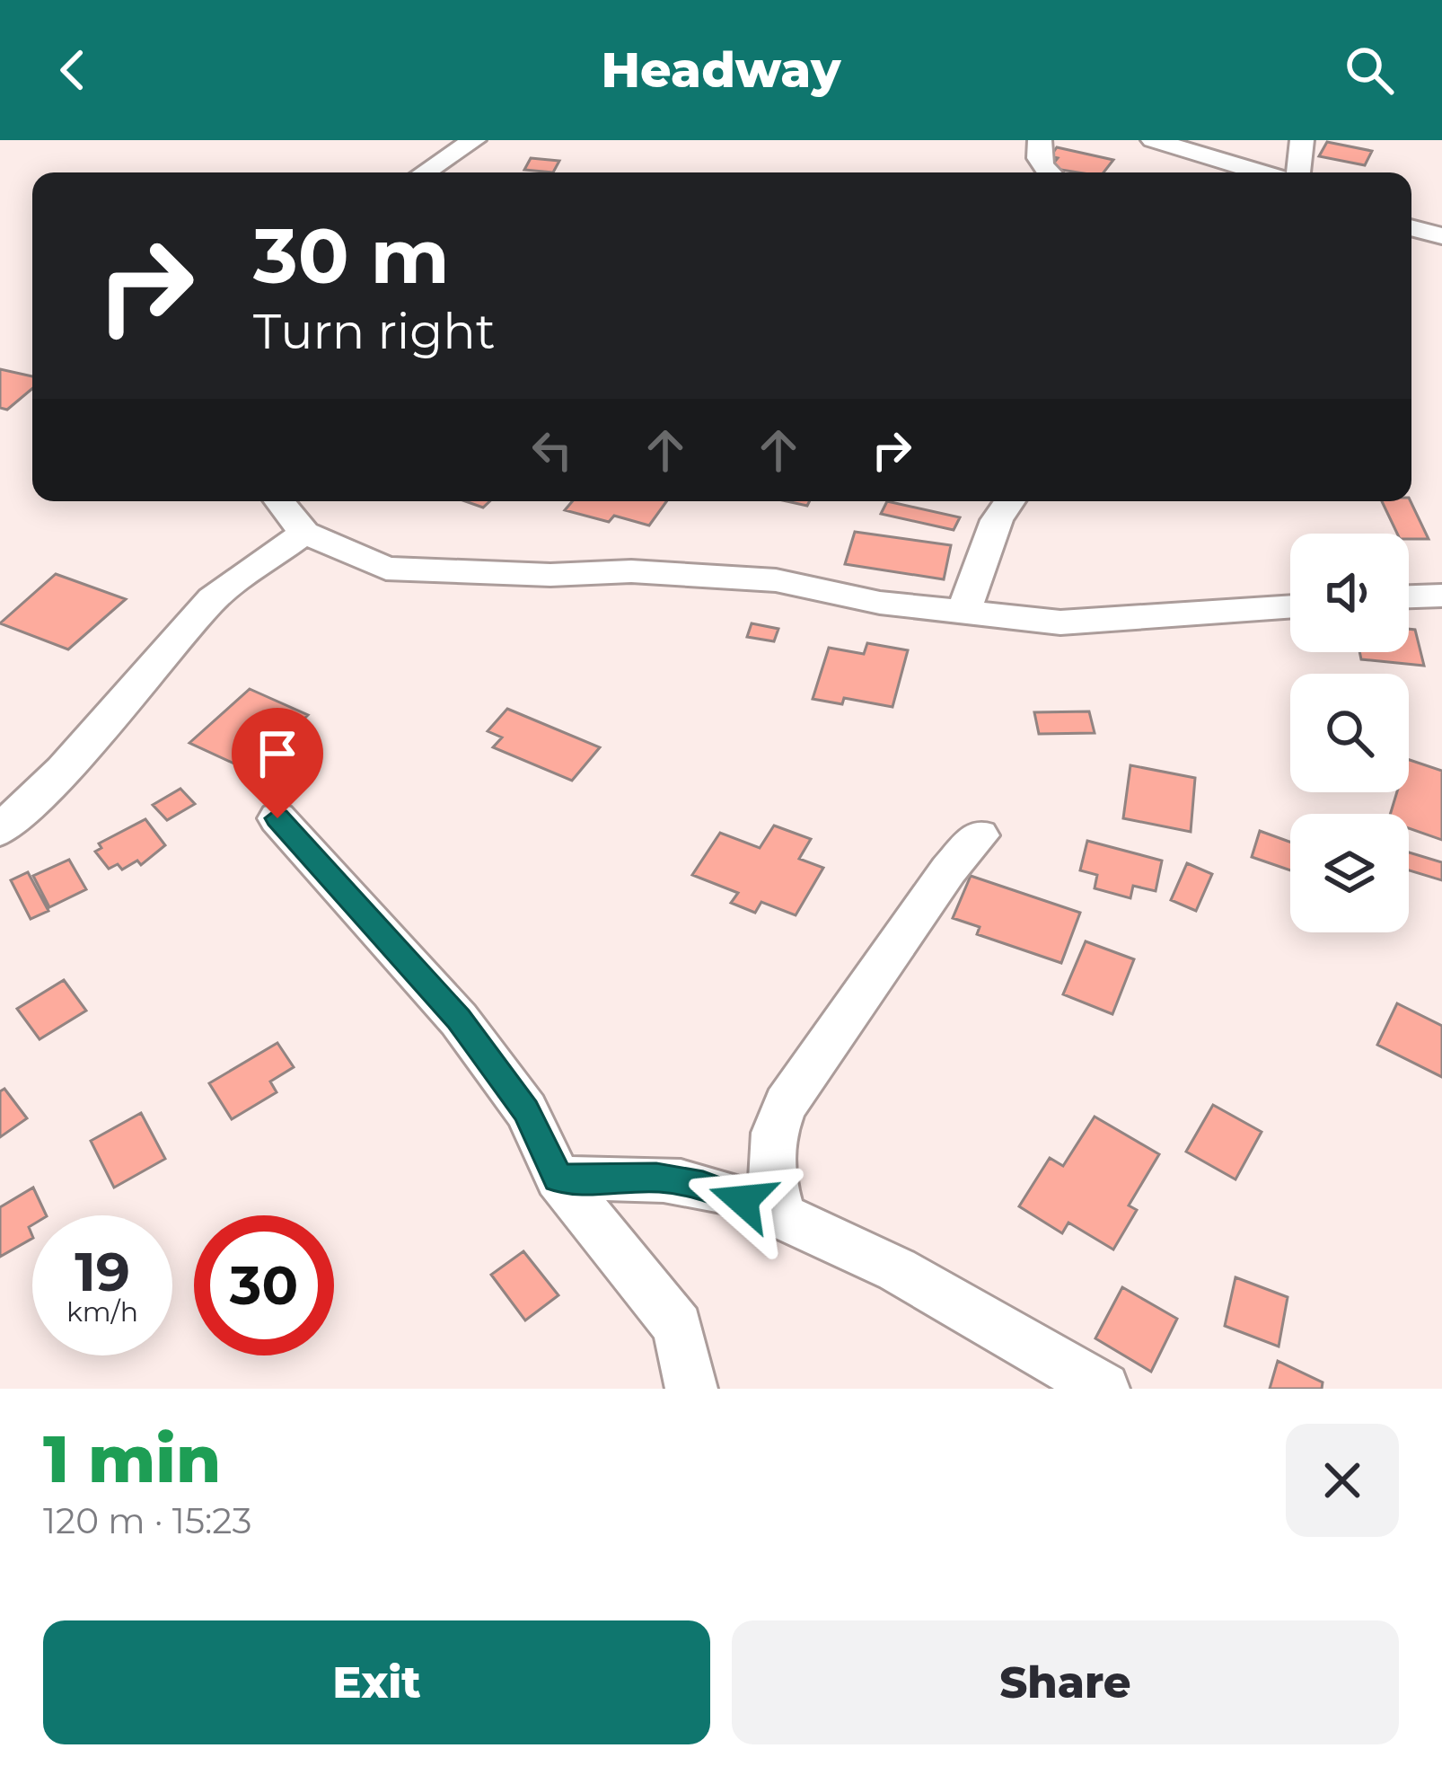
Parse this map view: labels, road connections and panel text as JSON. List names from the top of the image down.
{
  "page": {
    "header": "Headway",
    "turn": ["30 m", "Turn right"],
    "speed": "19 km/h",
    "limit": "30",
    "heading": ["1 min", "120 m · 15:23"],
    "buttons": ["Exit", "Share"]
  }
}
